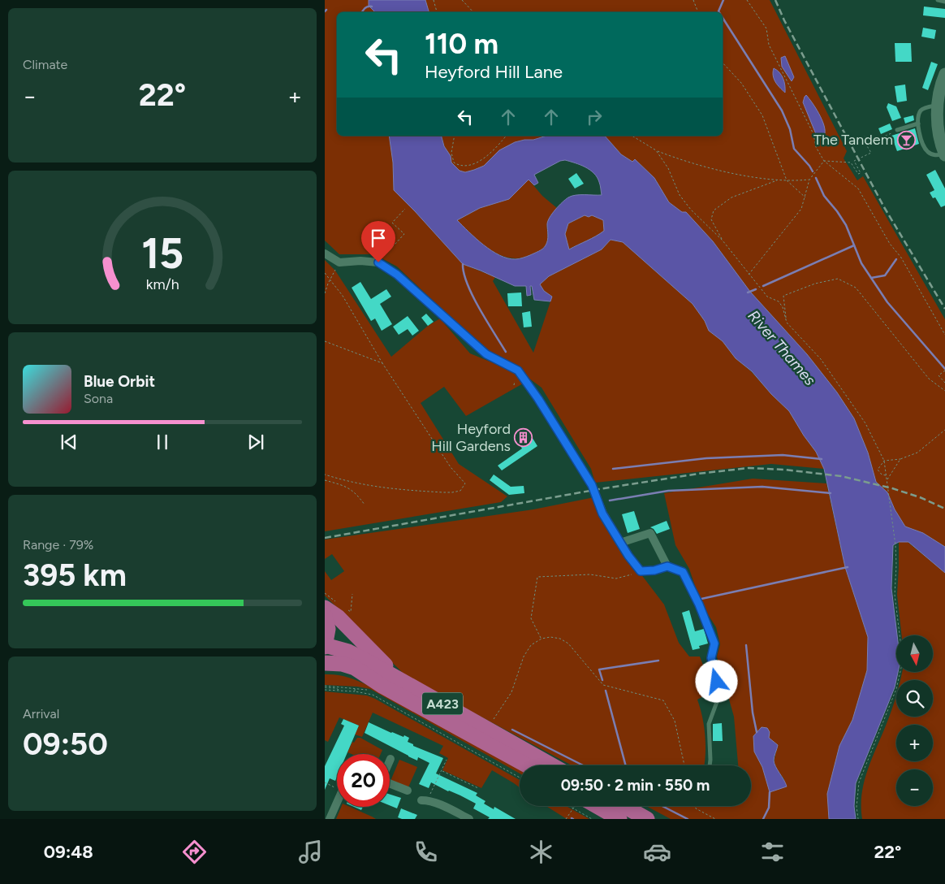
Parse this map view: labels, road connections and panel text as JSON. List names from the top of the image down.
{
  "streets": {
    "highway": ["A423"]
  },
  "water": ["River Thames"],
  "places": {
    "bar": ["The Tandem"],
    "building": ["Heyford Hill Gardens"]
  },
  "north": "bottom",
  "page": {
    "tile": [
      "Climate",
      ["Range · 79%", "395 km"],
      ["Arrival", "09:50"]
    ],
    "turn": ["110 m", "Heyford Hill Lane"],
    "heat": ["−", "22°", "+"],
    "song": ["Blue Orbit", "Sona"],
    "map_buttons": ["+", "−"],
    "limit": "20",
    "trip": "09:50 · 2 min · 550 m",
    "tabs": ["09:48", "22°"],
    "gauge": ["15", "km/h"]
  }
}
